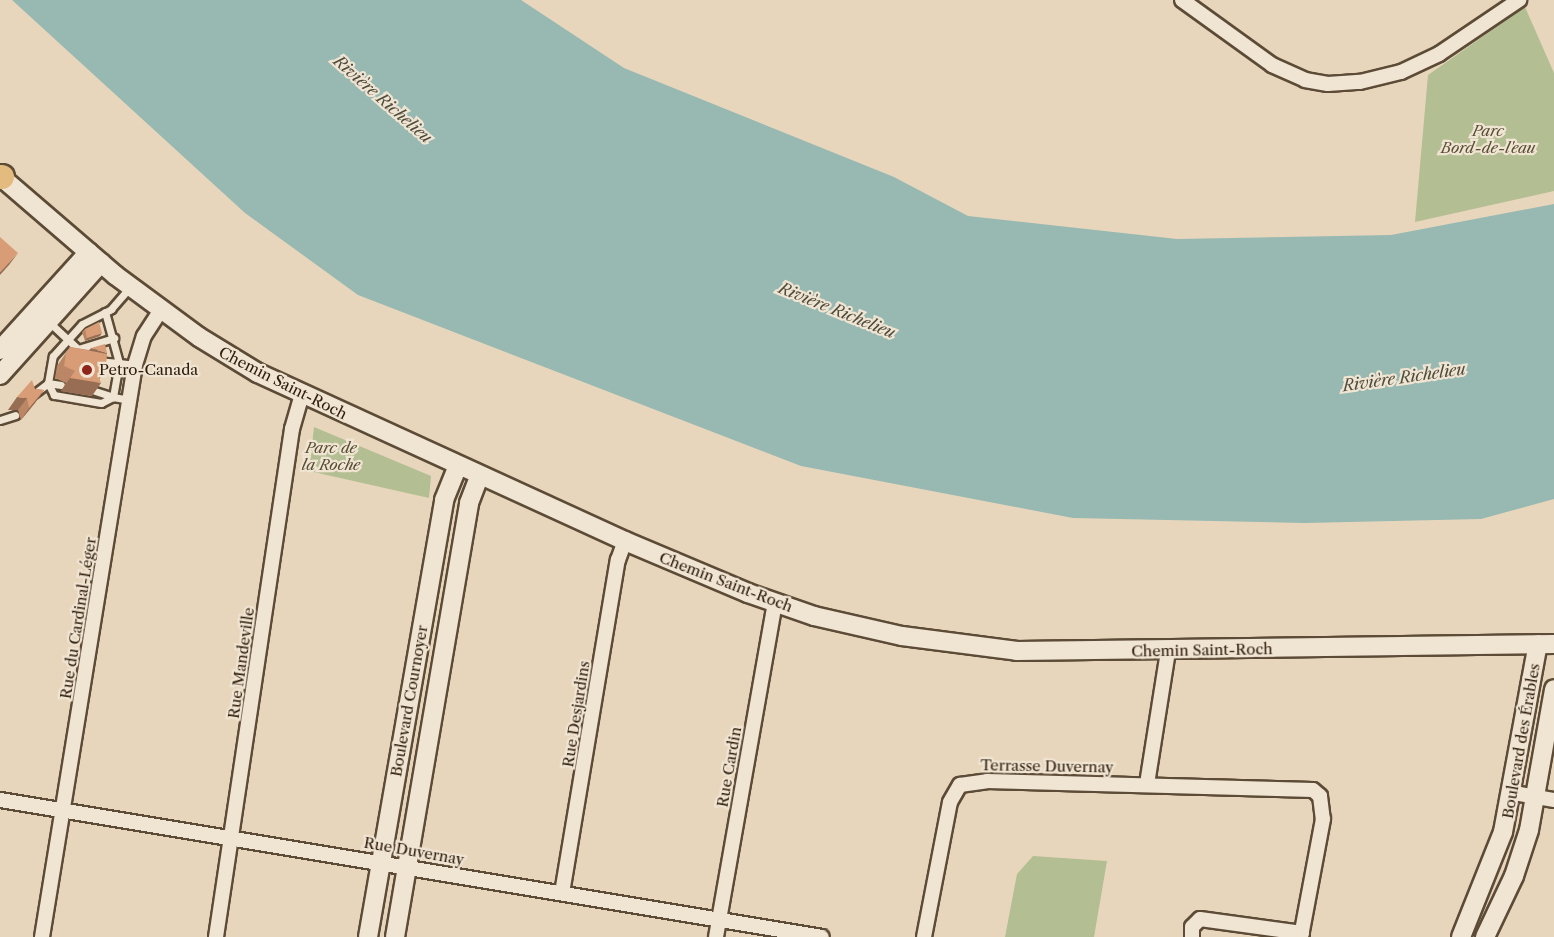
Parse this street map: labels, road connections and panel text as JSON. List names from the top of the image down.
{
  "streets": {
    "street": [
      "Chemin Saint-Roch",
      "Rue du Cardinal-Léger",
      "Rue Mandeville",
      "Boulevard Cournoyer",
      "Rue Desjardins",
      "Boulevard des Érables",
      "Terrasse Duvernay",
      "Rue Cardin",
      "Rue Duvernay"
    ]
  },
  "crossings": [
    ["Chemin Saint-Roch", "Rue du Cardinal-Léger"],
    ["Chemin Saint-Roch", "Rue Mandeville"],
    ["Chemin Saint-Roch", "Boulevard Cournoyer"],
    ["Chemin Saint-Roch", "Rue Desjardins"],
    ["Chemin Saint-Roch", "Boulevard des Érables"],
    ["Chemin Saint-Roch", "Rue Cardin"],
    ["Rue du Cardinal-Léger", "Rue Duvernay"],
    ["Rue Mandeville", "Rue Duvernay"],
    ["Boulevard Cournoyer", "Rue Duvernay"],
    ["Rue Desjardins", "Rue Duvernay"],
    ["Rue Cardin", "Rue Duvernay"]
  ],
  "water": ["Rivière Richelieu"],
  "parks": ["Parc Bord-de-l'eau", "Parc de la Roche"],
  "places": ["Petro-Canada"]
}
